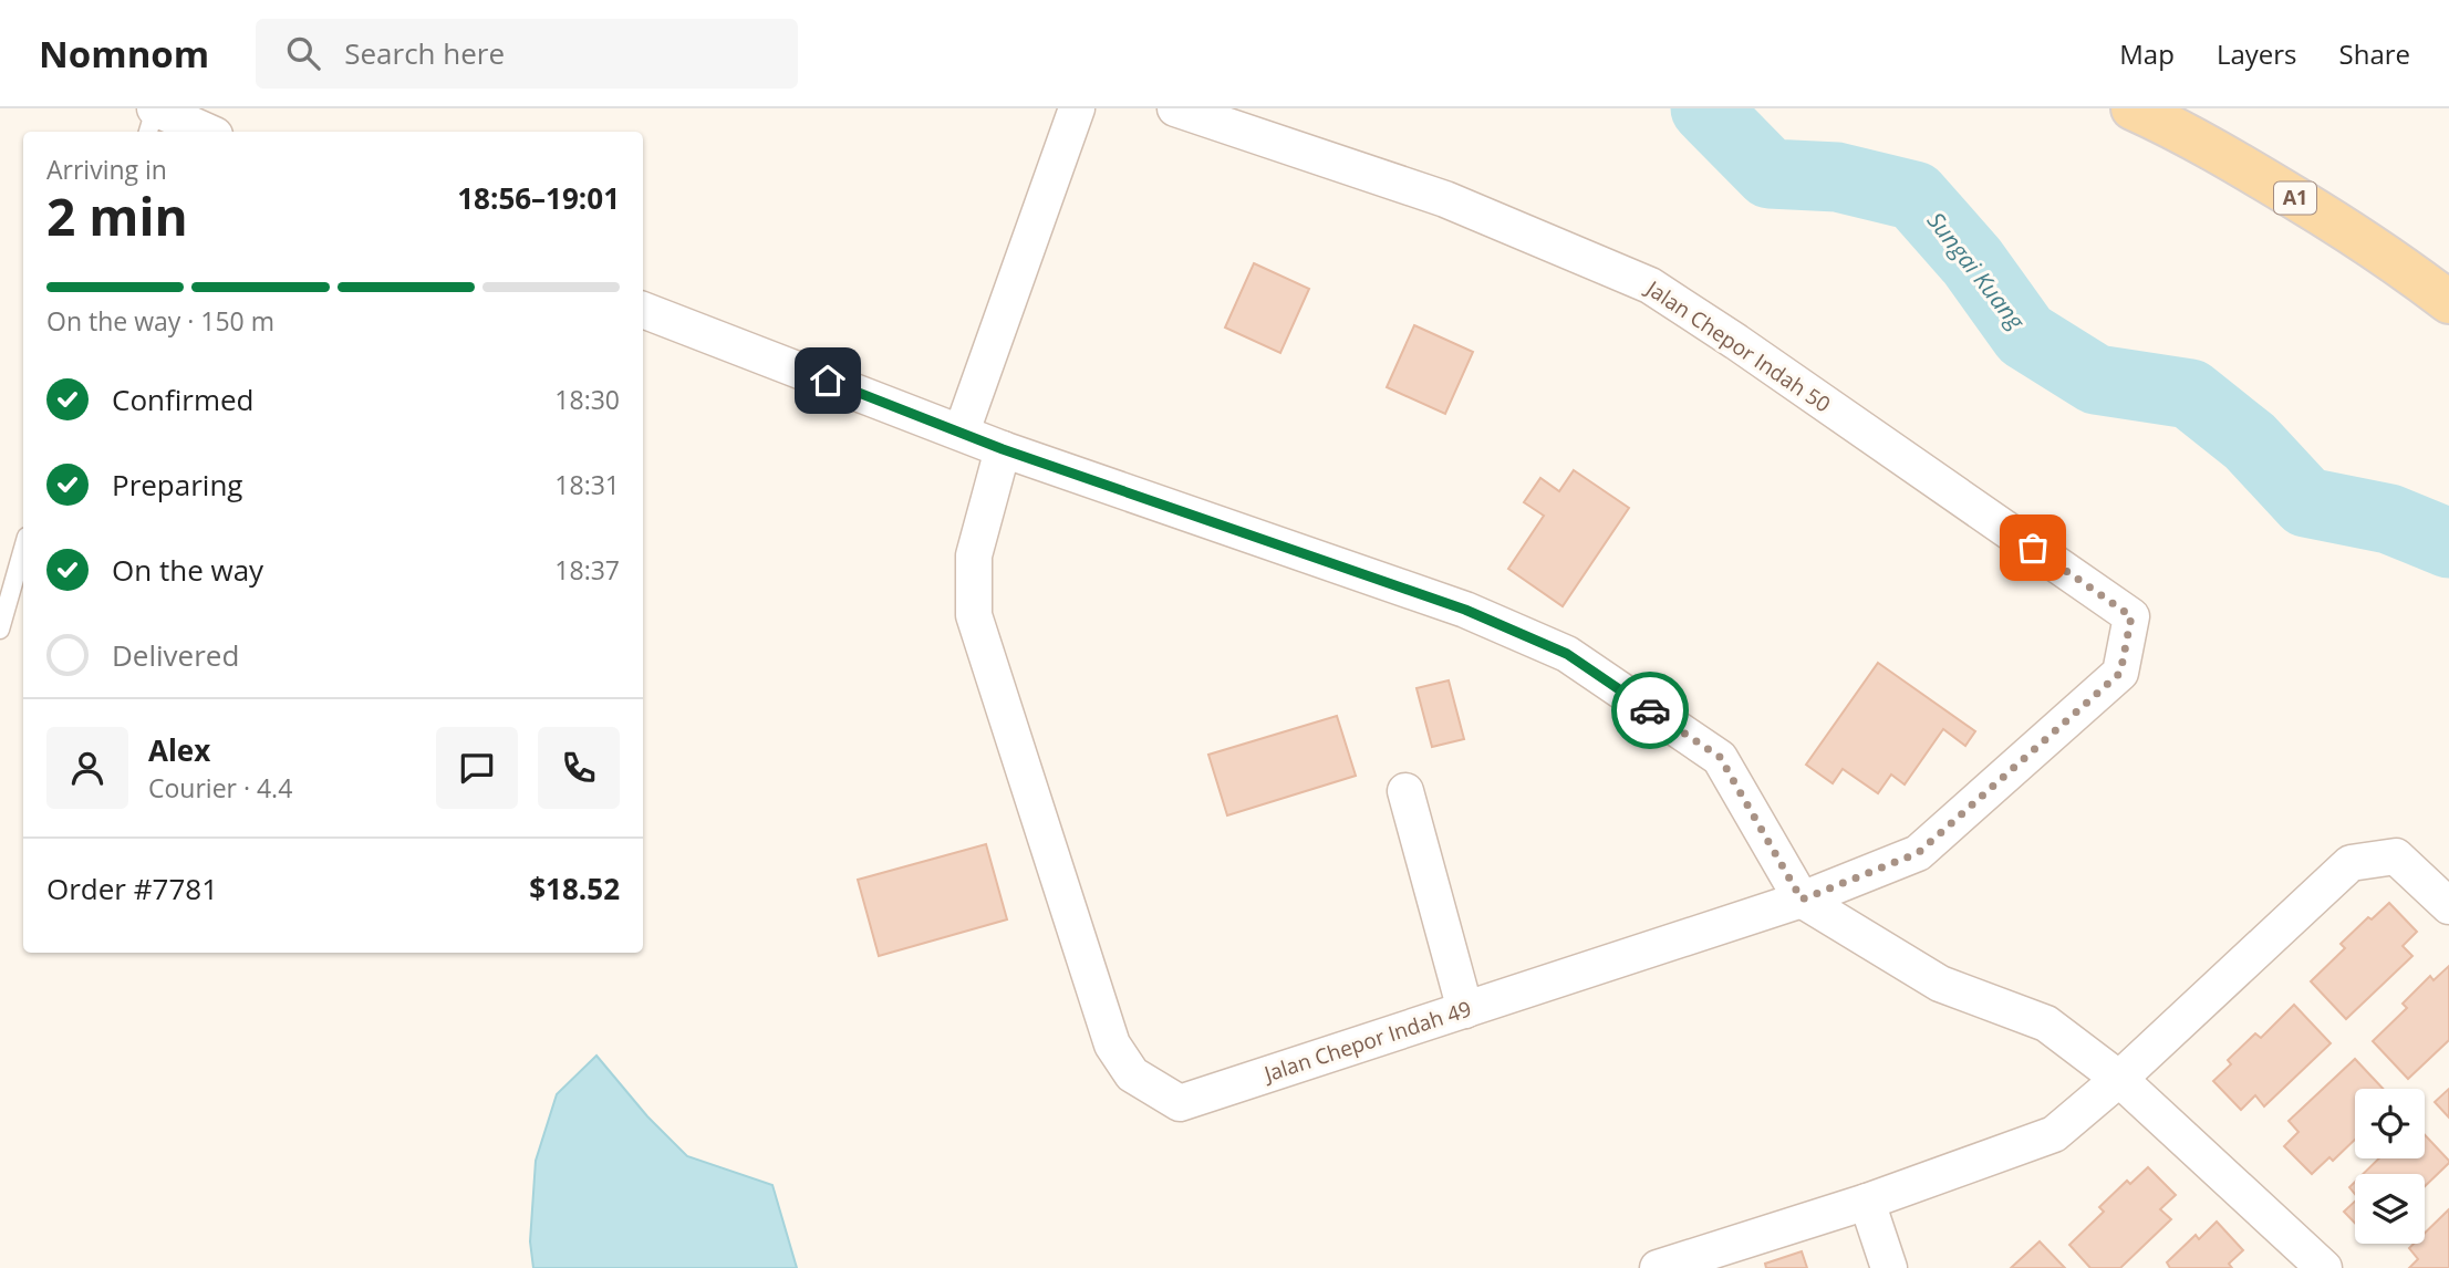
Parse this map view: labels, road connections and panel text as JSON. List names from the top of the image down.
{
  "streets": {
    "main road": ["A1"],
    "street": ["Jalan Chepor Indah 50", "Jalan Chepor Indah 49"]
  },
  "crossings": [
    ["Jalan Chepor Indah 50", "Jalan Chepor Indah 49"]
  ],
  "water": ["Sungai Kuang"],
  "page": {
    "header": "Nomnom",
    "search": "Search here",
    "nav": ["Map", "Layers", "Share"],
    "heading": ["2 min", "Arriving in", "18:56–19:01"],
    "panel": [
      "Alex",
      "Courier · 4.4",
      "Order #7781",
      "$18.52"
    ],
    "bar": "On the way · 150 m",
    "list": [
      ["Confirmed", "18:30"],
      ["Preparing", "18:31"],
      ["On the way", "18:37"],
      "Delivered"
    ]
  }
}
